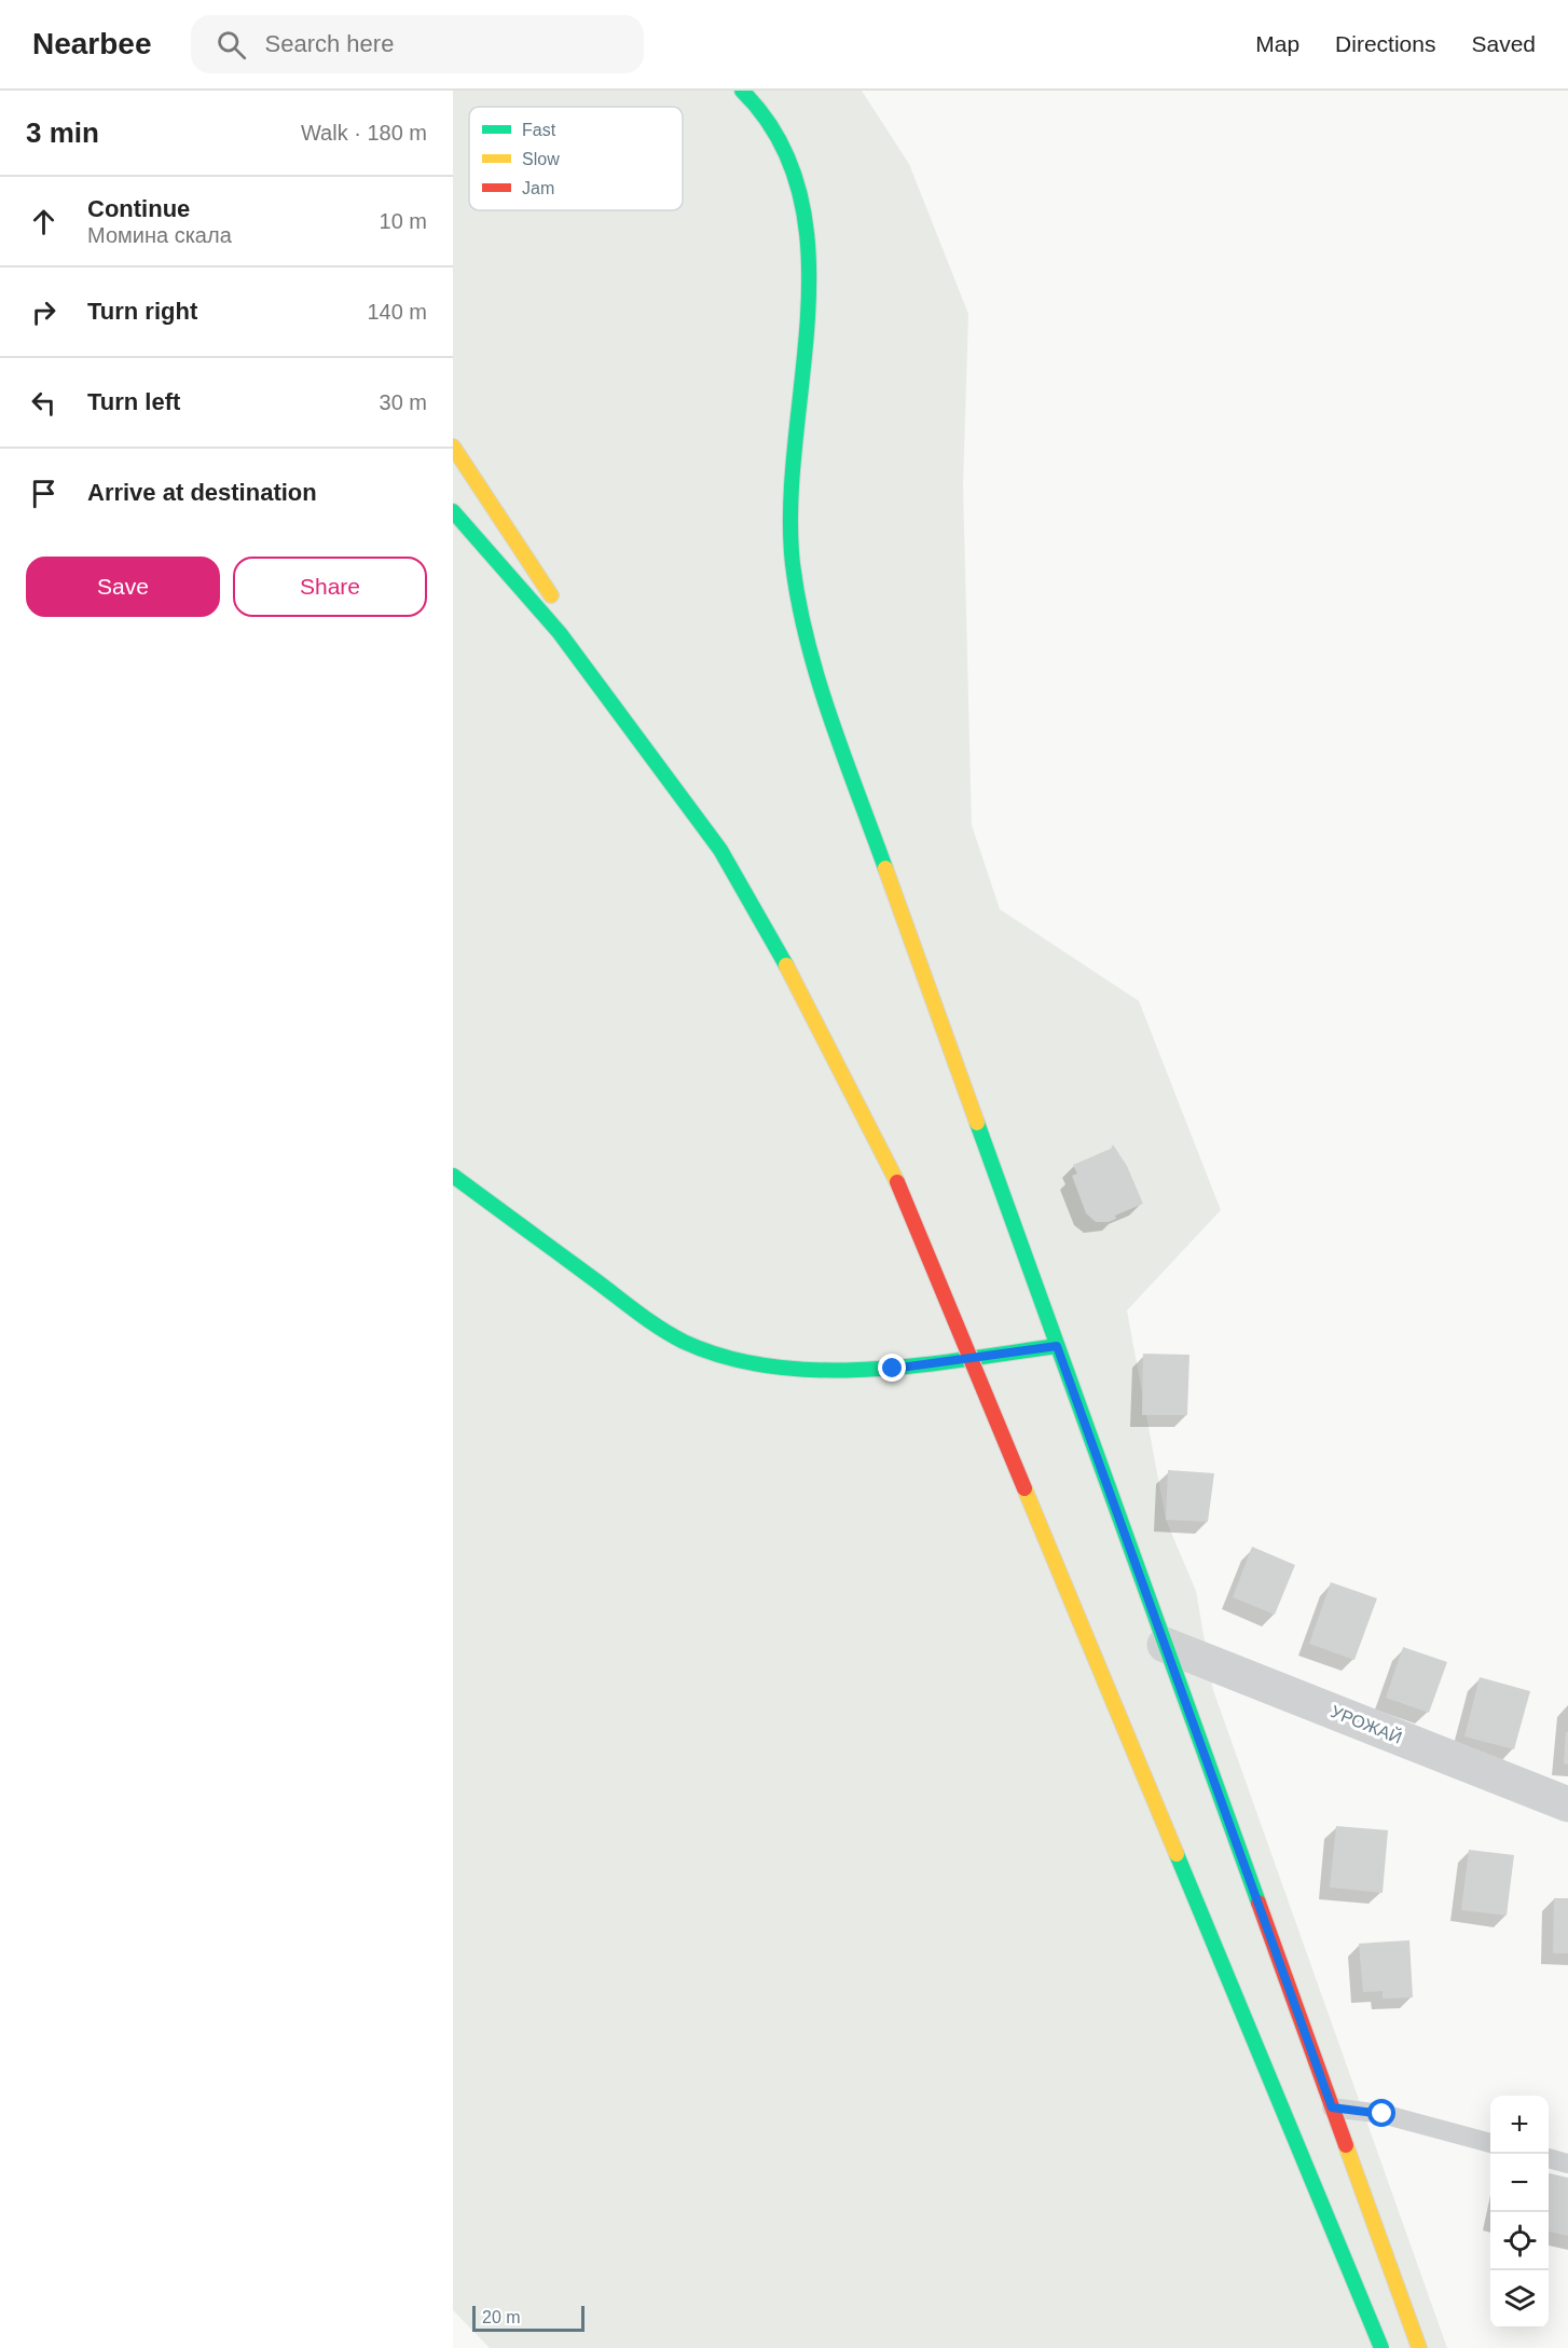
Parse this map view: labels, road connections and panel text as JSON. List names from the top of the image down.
{
  "streets": {
    "street": ["УРОЖАЙ"]
  },
  "legend": ["Fast", "Slow", "Jam"],
  "scale_bar": "20 m",
  "page": {
    "header": "Nearbee",
    "search": "Search here",
    "nav": ["Map", "Directions", "Saved"],
    "heading": ["3 min", "Walk · 180 m"],
    "list": [
      ["Continue", "Момина скала", "10 m"],
      ["Turn right", "140 m"],
      ["Turn left", "30 m"],
      "Arrive at destination"
    ],
    "buttons": ["Save", "Share"],
    "map_buttons": ["+", "−"],
    "scale": "20 m"
  }
}
